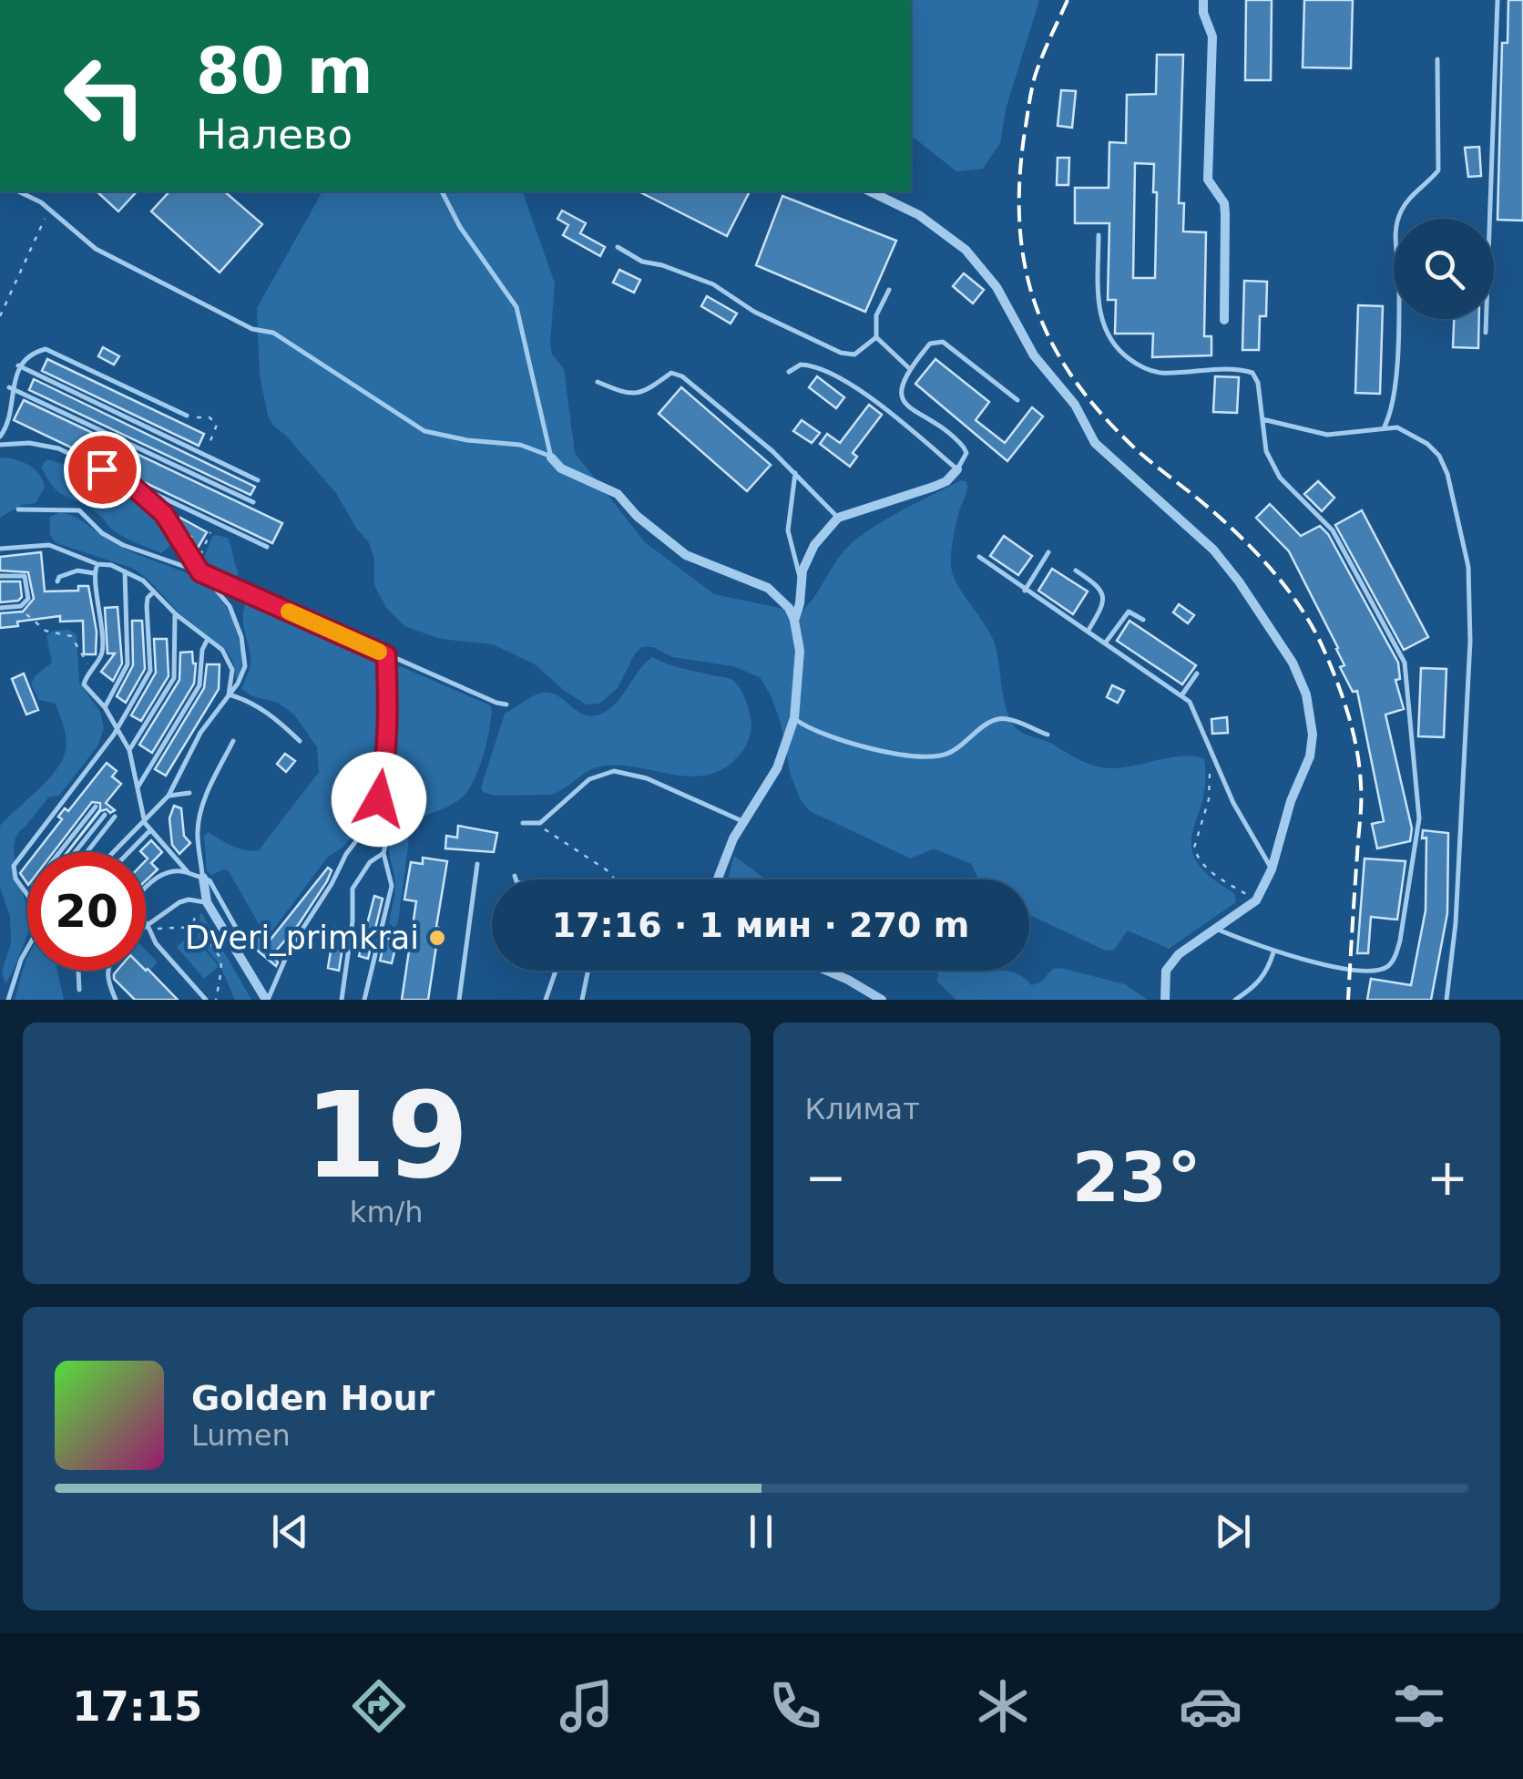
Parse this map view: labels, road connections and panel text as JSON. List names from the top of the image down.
{
  "places": ["Dveri_primkrai"],
  "page": {
    "turn": ["80 m", "Налево"],
    "limit": "20",
    "trip": "17:16 · 1 мин · 270 m",
    "tile": [
      ["19", "km/h"],
      "Климат"
    ],
    "heat": ["−", "23°", "+"],
    "song": ["Golden Hour", "Lumen"],
    "tabs": "17:15"
  }
}
